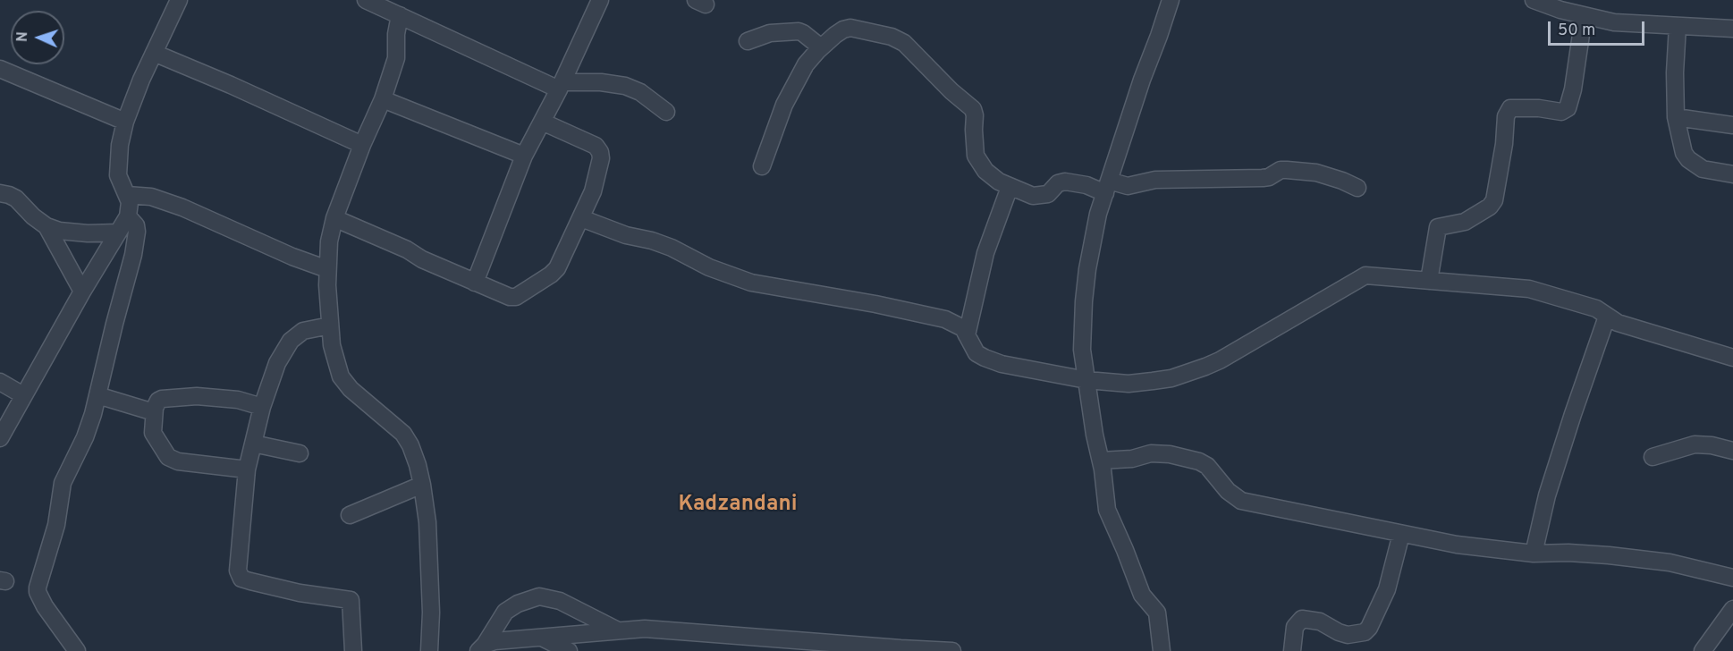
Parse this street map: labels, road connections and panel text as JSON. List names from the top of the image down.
{
  "districts": ["Kadzandani"],
  "scale_bar": "50 m",
  "north": "left"
}
